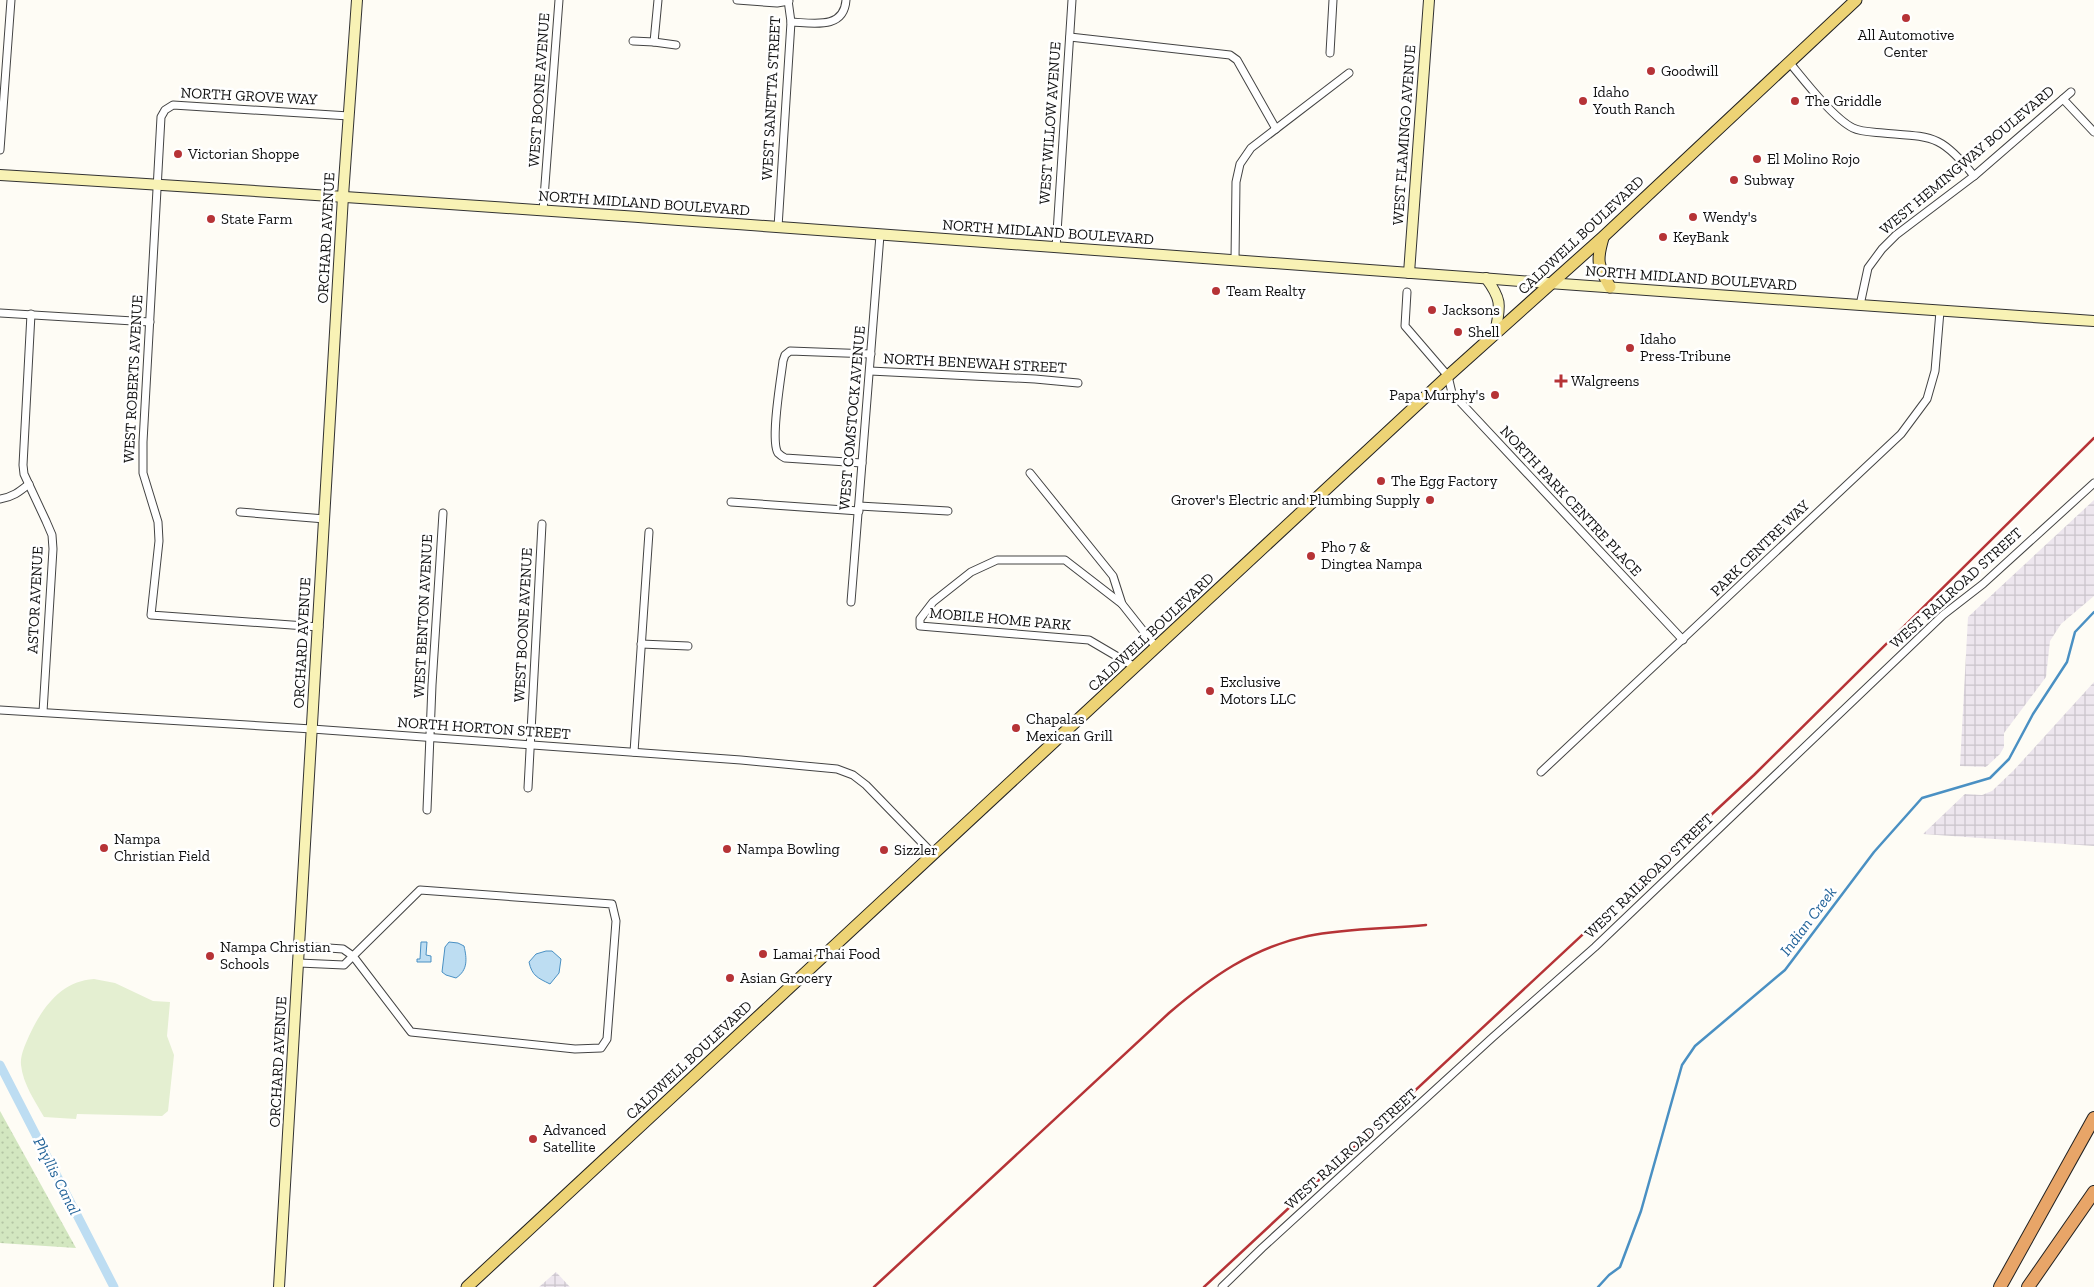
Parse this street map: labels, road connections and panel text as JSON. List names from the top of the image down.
{
  "streets": {
    "main road": ["CALDWELL BOULEVARD"],
    "street": [
      "WEST BOONE AVENUE",
      "NORTH GROVE WAY",
      "WEST SANETTA STREET",
      "WEST WILLOW AVENUE",
      "WEST FLAMINGO AVENUE",
      "WEST HEMINGWAY BOULEVARD",
      "NORTH MIDLAND BOULEVARD",
      "ORCHARD AVENUE",
      "NORTH BENEWAH STREET",
      "WEST ROBERTS AVENUE",
      "WEST COMSTOCK AVENUE",
      "NORTH PARK CENTRE PLACE",
      "PARK CENTRE WAY",
      "WEST RAILROAD STREET",
      "ASTOR AVENUE",
      "WEST BENTON AVENUE",
      "MOBILE HOME PARK",
      "NORTH HORTON STREET"
    ]
  },
  "crossings": [
    ["WEST BOONE AVENUE", "NORTH MIDLAND BOULEVARD"],
    ["WEST BOONE AVENUE", "NORTH HORTON STREET"],
    ["NORTH GROVE WAY", "NORTH MIDLAND BOULEVARD"],
    ["NORTH GROVE WAY", "ORCHARD AVENUE"],
    ["NORTH GROVE WAY", "WEST ROBERTS AVENUE"],
    ["WEST SANETTA STREET", "NORTH MIDLAND BOULEVARD"],
    ["WEST WILLOW AVENUE", "NORTH MIDLAND BOULEVARD"],
    ["WEST FLAMINGO AVENUE", "NORTH MIDLAND BOULEVARD"],
    ["WEST HEMINGWAY BOULEVARD", "NORTH MIDLAND BOULEVARD"],
    ["NORTH MIDLAND BOULEVARD", "CALDWELL BOULEVARD"],
    ["NORTH MIDLAND BOULEVARD", "ORCHARD AVENUE"],
    ["NORTH MIDLAND BOULEVARD", "WEST ROBERTS AVENUE"],
    ["NORTH MIDLAND BOULEVARD", "WEST COMSTOCK AVENUE"],
    ["NORTH MIDLAND BOULEVARD", "PARK CENTRE WAY"],
    ["CALDWELL BOULEVARD", "NORTH PARK CENTRE PLACE"],
    ["CALDWELL BOULEVARD", "MOBILE HOME PARK"],
    ["CALDWELL BOULEVARD", "NORTH HORTON STREET"],
    ["ORCHARD AVENUE", "WEST ROBERTS AVENUE"],
    ["ORCHARD AVENUE", "NORTH HORTON STREET"],
    ["NORTH BENEWAH STREET", "WEST COMSTOCK AVENUE"],
    ["NORTH PARK CENTRE PLACE", "PARK CENTRE WAY"],
    ["ASTOR AVENUE", "NORTH HORTON STREET"],
    ["WEST BENTON AVENUE", "NORTH HORTON STREET"]
  ],
  "water": ["Indian Creek", "Phyllis Canal"],
  "places": {
    "other": [
      "All Automotive Center",
      "Goodwill",
      "Idaho Youth Ranch",
      "The Griddle",
      "Victorian Shoppe",
      "El Molino Rojo",
      "Subway",
      "Wendy's",
      "State Farm",
      "KeyBank",
      "Team Realty",
      "Jacksons",
      "Shell",
      "Idaho Press-Tribune",
      "Papa Murphy's",
      "The Egg Factory",
      "Grover's Electric and Plumbing Supply",
      "Pho 7 & Dingtea Nampa",
      "Exclusive Motors LLC",
      "Chapalas Mexican Grill",
      "Nampa Christian Field",
      "Nampa Bowling",
      "Sizzler",
      "Lamai Thai Food",
      "Nampa Christian Schools",
      "Asian Grocery",
      "Advanced Satellite"
    ],
    "health": ["Walgreens"]
  }
}
